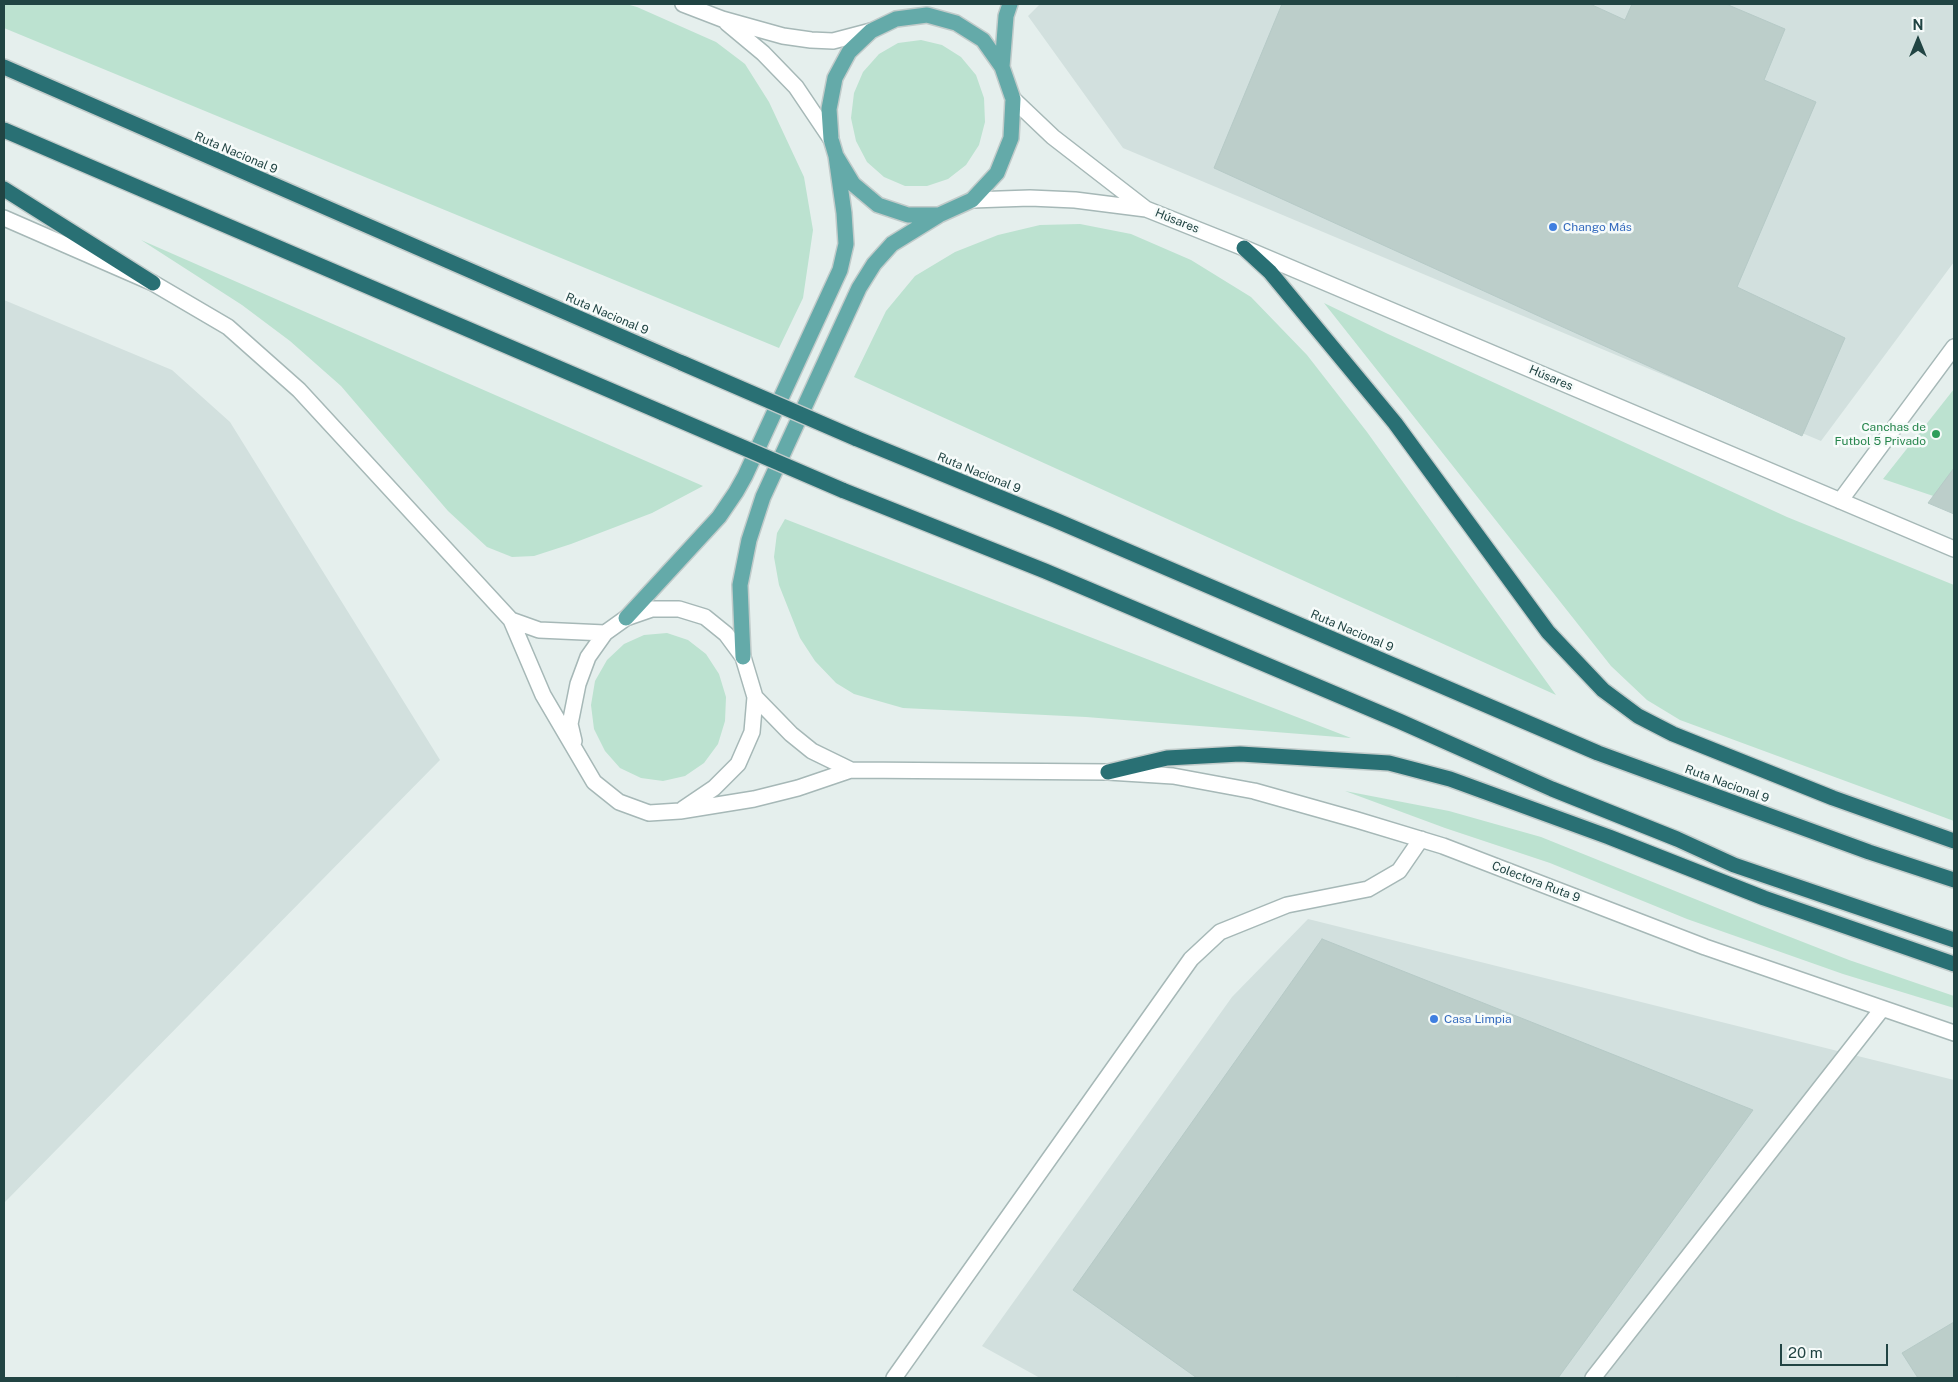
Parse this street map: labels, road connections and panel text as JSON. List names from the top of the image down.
{
  "streets": {
    "highway": ["Ruta Nacional 9"],
    "street": ["Húsares", "Colectora Ruta 9"]
  },
  "places": ["Chango Más", "Canchas de Futbol 5 Privado", "Casa Limpia"],
  "scale_bar": "20 m",
  "north": "top"
}
